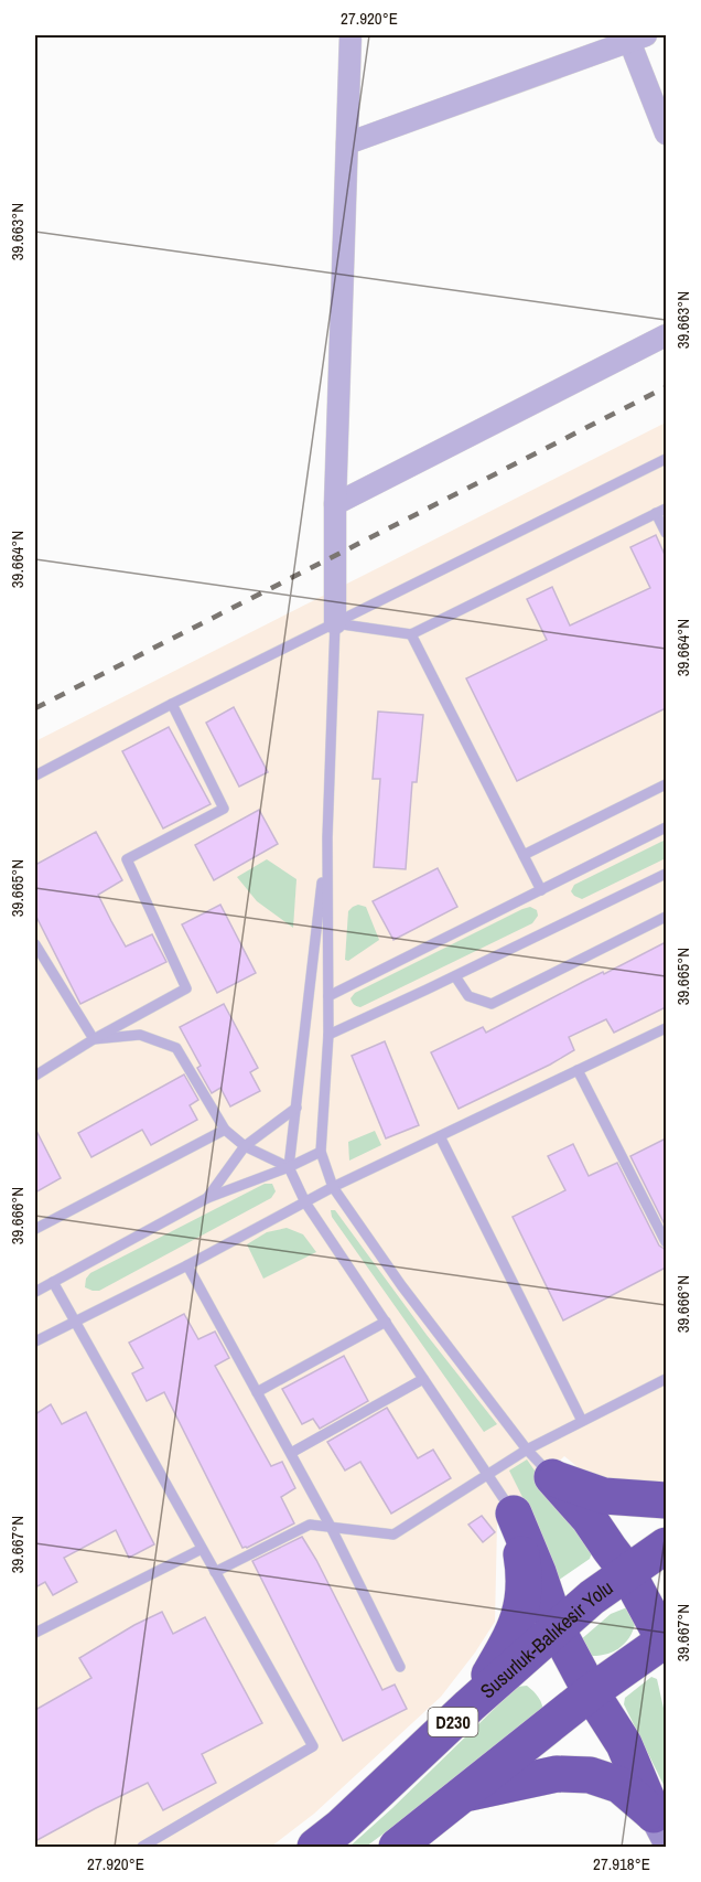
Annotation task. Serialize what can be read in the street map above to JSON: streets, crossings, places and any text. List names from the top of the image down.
{
  "streets": {
    "highway": ["Susurluk-Balıkesir Yolu", "D230"]
  },
  "coordinates": [
    "27.920°E",
    "39.663°N",
    "39.664°N",
    "39.665°N",
    "39.666°N",
    "39.667°N",
    "27.918°E"
  ]
}
